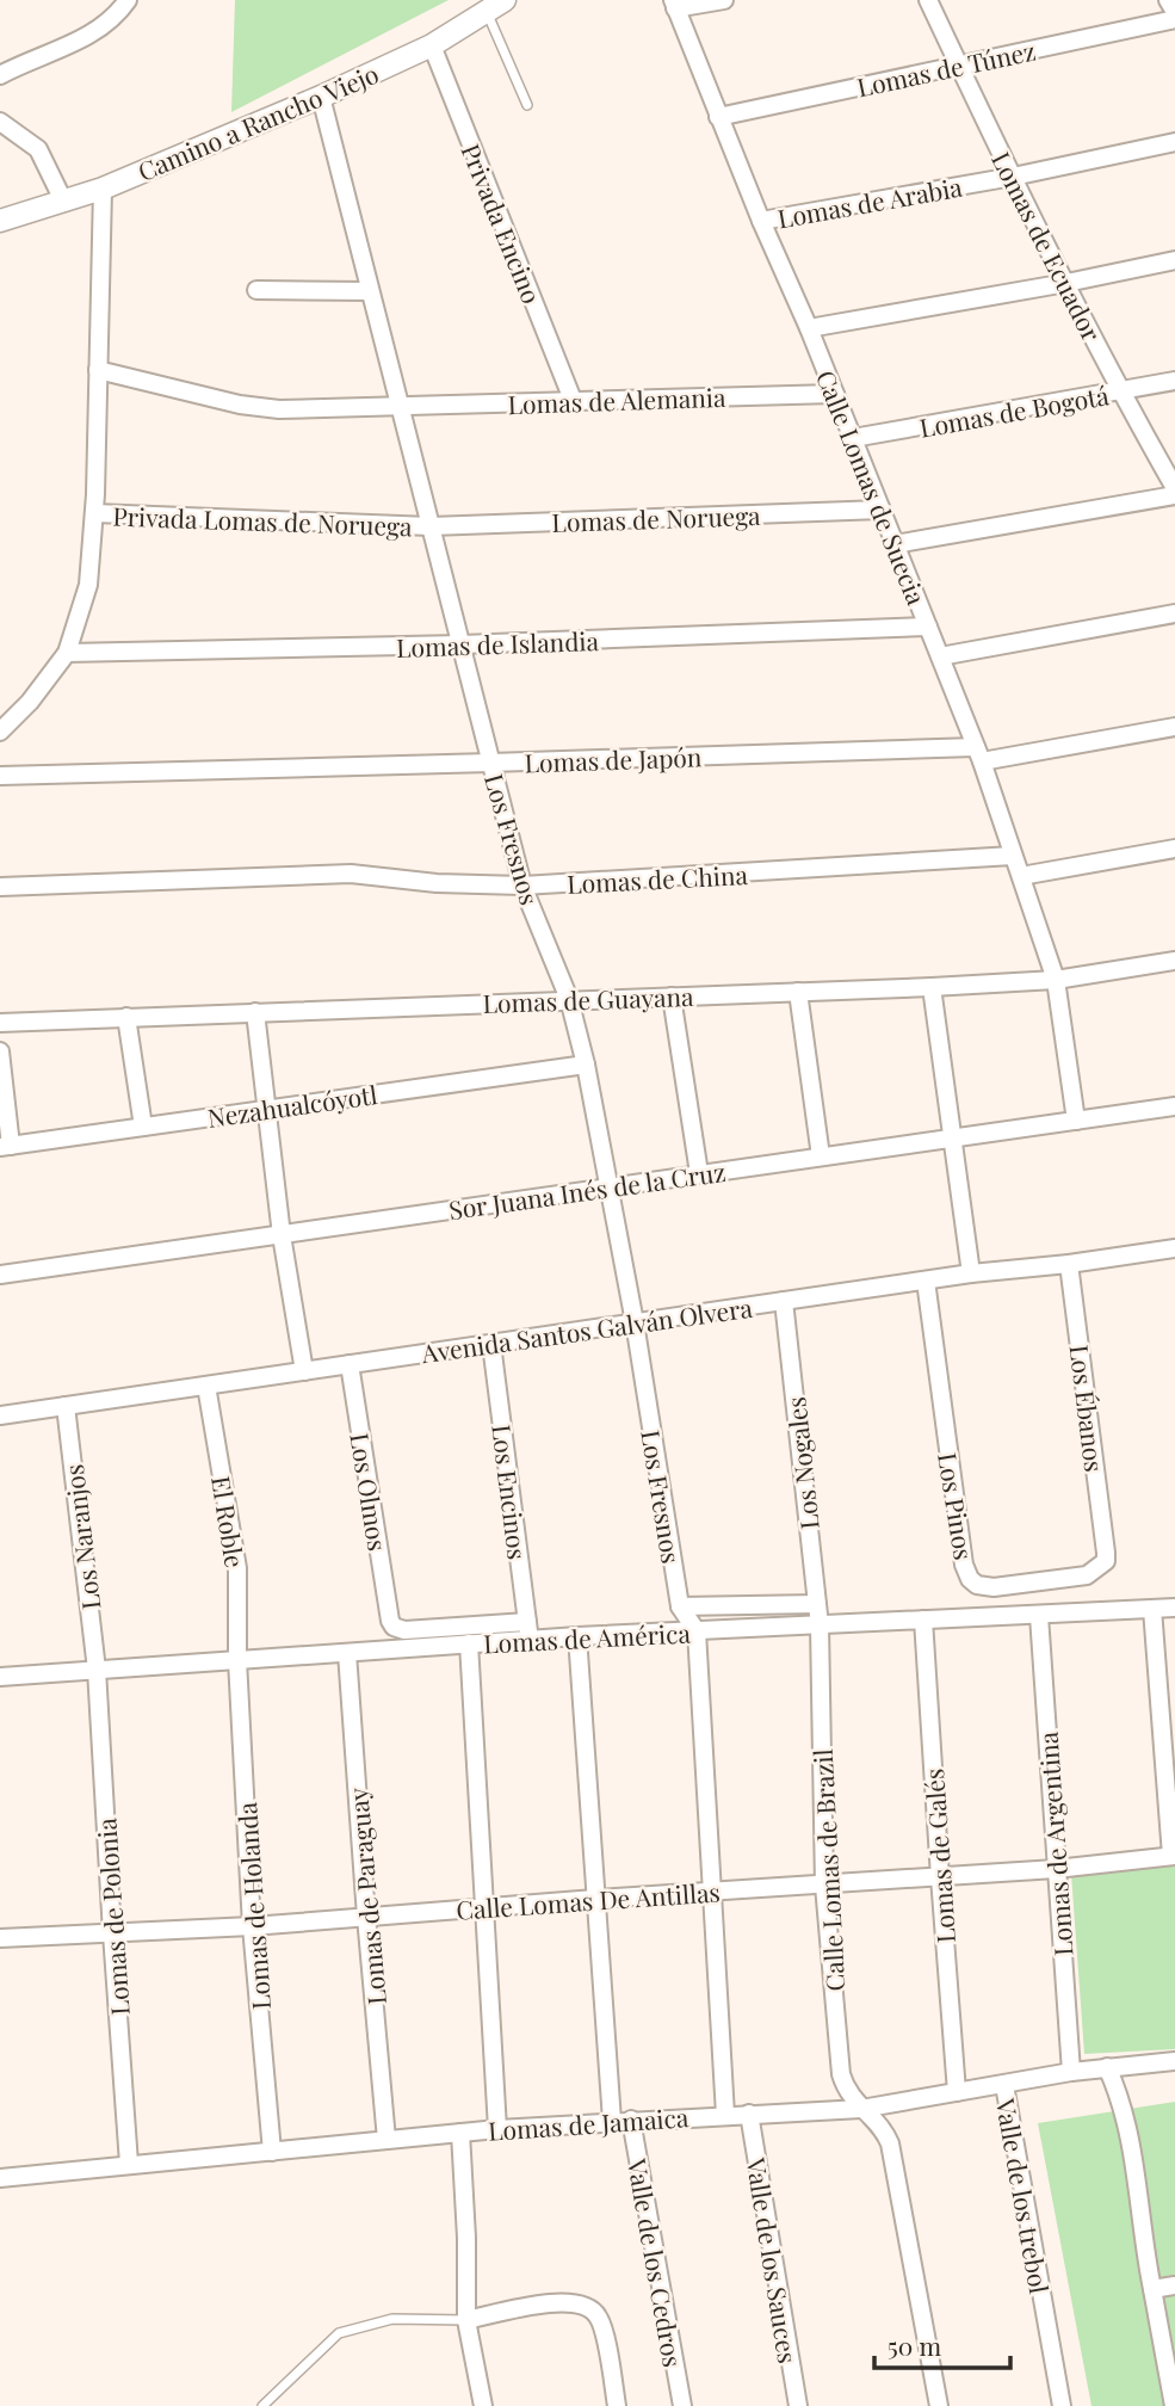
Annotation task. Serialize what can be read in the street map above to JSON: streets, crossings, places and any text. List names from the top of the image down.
{
  "streets": {
    "street": [
      "Lomas de Túnez",
      "Camino a Rancho Viejo",
      "Lomas de Arabia",
      "Privada Encino",
      "Lomas de Ecuador",
      "Lomas de Alemania",
      "Lomas de Bogotá",
      "Calle Lomas de Suecia",
      "Lomas de Noruega",
      "Privada Lomas de Noruega",
      "Lomas de Islandia",
      "Lomas de Japón",
      "Los Fresnos",
      "Lomas de China",
      "Lomas de Guayana",
      "Nezahualcóyotl",
      "Sor Juana Inés de la Cruz",
      "Avenida Santos Galván Olvera",
      "Los Ébanos",
      "Los Nogales",
      "Los Olmos",
      "Los Encinos",
      "Los Pinos",
      "El Roble",
      "Los Naranjos",
      "Lomas de América",
      "Lomas de Argentina",
      "Lomas de Galés",
      "Calle Lomas de Brazil",
      "Lomas de Paraguay",
      "Calle Lomas De Antillas",
      "Lomas de Holanda",
      "Lomas de Polonia",
      "Lomas de Jamaica",
      "Valle de los trebol",
      "Valle de los Sauces",
      "Valle de los Cedros"
    ]
  },
  "crossings": [
    ["Lomas de Túnez", "Lomas de Ecuador"],
    ["Lomas de Túnez", "Calle Lomas de Suecia"],
    ["Camino a Rancho Viejo", "Privada Encino"],
    ["Camino a Rancho Viejo", "Los Fresnos"],
    ["Lomas de Arabia", "Lomas de Ecuador"],
    ["Lomas de Arabia", "Calle Lomas de Suecia"],
    ["Privada Encino", "Lomas de Alemania"],
    ["Lomas de Ecuador", "Lomas de Bogotá"],
    ["Lomas de Alemania", "Calle Lomas de Suecia"],
    ["Lomas de Alemania", "Los Fresnos"],
    ["Lomas de Bogotá", "Calle Lomas de Suecia"],
    ["Calle Lomas de Suecia", "Lomas de Noruega"],
    ["Calle Lomas de Suecia", "Lomas de Islandia"],
    ["Calle Lomas de Suecia", "Lomas de Japón"],
    ["Calle Lomas de Suecia", "Lomas de China"],
    ["Calle Lomas de Suecia", "Lomas de Guayana"],
    ["Calle Lomas de Suecia", "Sor Juana Inés de la Cruz"],
    ["Lomas de Noruega", "Privada Lomas de Noruega"],
    ["Lomas de Noruega", "Los Fresnos"],
    ["Privada Lomas de Noruega", "Los Fresnos"],
    ["Lomas de Islandia", "Los Fresnos"],
    ["Lomas de Japón", "Los Fresnos"],
    ["Los Fresnos", "Lomas de China"],
    ["Los Fresnos", "Lomas de Guayana"],
    ["Los Fresnos", "Nezahualcóyotl"],
    ["Los Fresnos", "Sor Juana Inés de la Cruz"],
    ["Los Fresnos", "Avenida Santos Galván Olvera"],
    ["Los Fresnos", "Lomas de América"],
    ["Avenida Santos Galván Olvera", "Los Ébanos"],
    ["Avenida Santos Galván Olvera", "Los Nogales"],
    ["Avenida Santos Galván Olvera", "Los Olmos"],
    ["Avenida Santos Galván Olvera", "Los Encinos"],
    ["Avenida Santos Galván Olvera", "Los Pinos"],
    ["Avenida Santos Galván Olvera", "El Roble"],
    ["Avenida Santos Galván Olvera", "Los Naranjos"],
    ["Los Ébanos", "Los Pinos"],
    ["Los Nogales", "Lomas de América"],
    ["Los Nogales", "Calle Lomas de Brazil"],
    ["Los Olmos", "Los Encinos"],
    ["Los Olmos", "Lomas de América"],
    ["Los Encinos", "Lomas de América"],
    ["El Roble", "Lomas de América"],
    ["El Roble", "Lomas de Holanda"],
    ["Los Naranjos", "Lomas de América"],
    ["Los Naranjos", "Lomas de Polonia"],
    ["Lomas de América", "Lomas de Argentina"],
    ["Lomas de América", "Lomas de Galés"],
    ["Lomas de América", "Calle Lomas de Brazil"],
    ["Lomas de América", "Lomas de Paraguay"],
    ["Lomas de América", "Lomas de Holanda"],
    ["Lomas de América", "Lomas de Polonia"],
    ["Lomas de Argentina", "Calle Lomas De Antillas"],
    ["Lomas de Argentina", "Lomas de Jamaica"],
    ["Lomas de Galés", "Calle Lomas De Antillas"],
    ["Lomas de Galés", "Lomas de Jamaica"],
    ["Calle Lomas de Brazil", "Calle Lomas De Antillas"],
    ["Calle Lomas de Brazil", "Lomas de Jamaica"],
    ["Lomas de Paraguay", "Calle Lomas De Antillas"],
    ["Lomas de Paraguay", "Lomas de Jamaica"],
    ["Calle Lomas De Antillas", "Lomas de Holanda"],
    ["Calle Lomas De Antillas", "Lomas de Polonia"],
    ["Lomas de Holanda", "Lomas de Jamaica"],
    ["Lomas de Polonia", "Lomas de Jamaica"],
    ["Lomas de Jamaica", "Valle de los trebol"],
    ["Lomas de Jamaica", "Valle de los Sauces"],
    ["Lomas de Jamaica", "Valle de los Cedros"]
  ],
  "scale_bar": "50 m"
}
